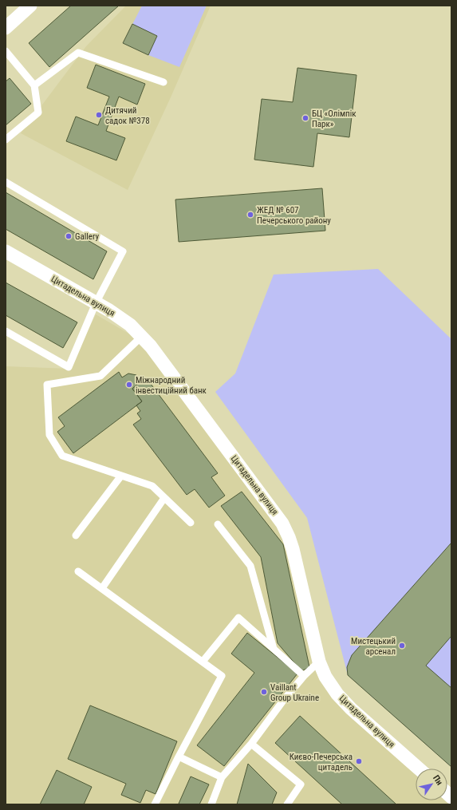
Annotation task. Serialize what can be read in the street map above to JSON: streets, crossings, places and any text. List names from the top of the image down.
{
  "streets": {
    "street": ["Цитадельна вулиця"]
  },
  "places": [
    "Дитячий садок №378",
    "БЦ «Олімпік Парк»",
    "ЖЕД № 607 Печерського району",
    "Gallery",
    "Міжнародний інвестиційний банк",
    "Мистецький арсенал",
    "Vaillant Group Ukraine",
    "Києво-Печерська цитадель"
  ],
  "north": "top right"
}
